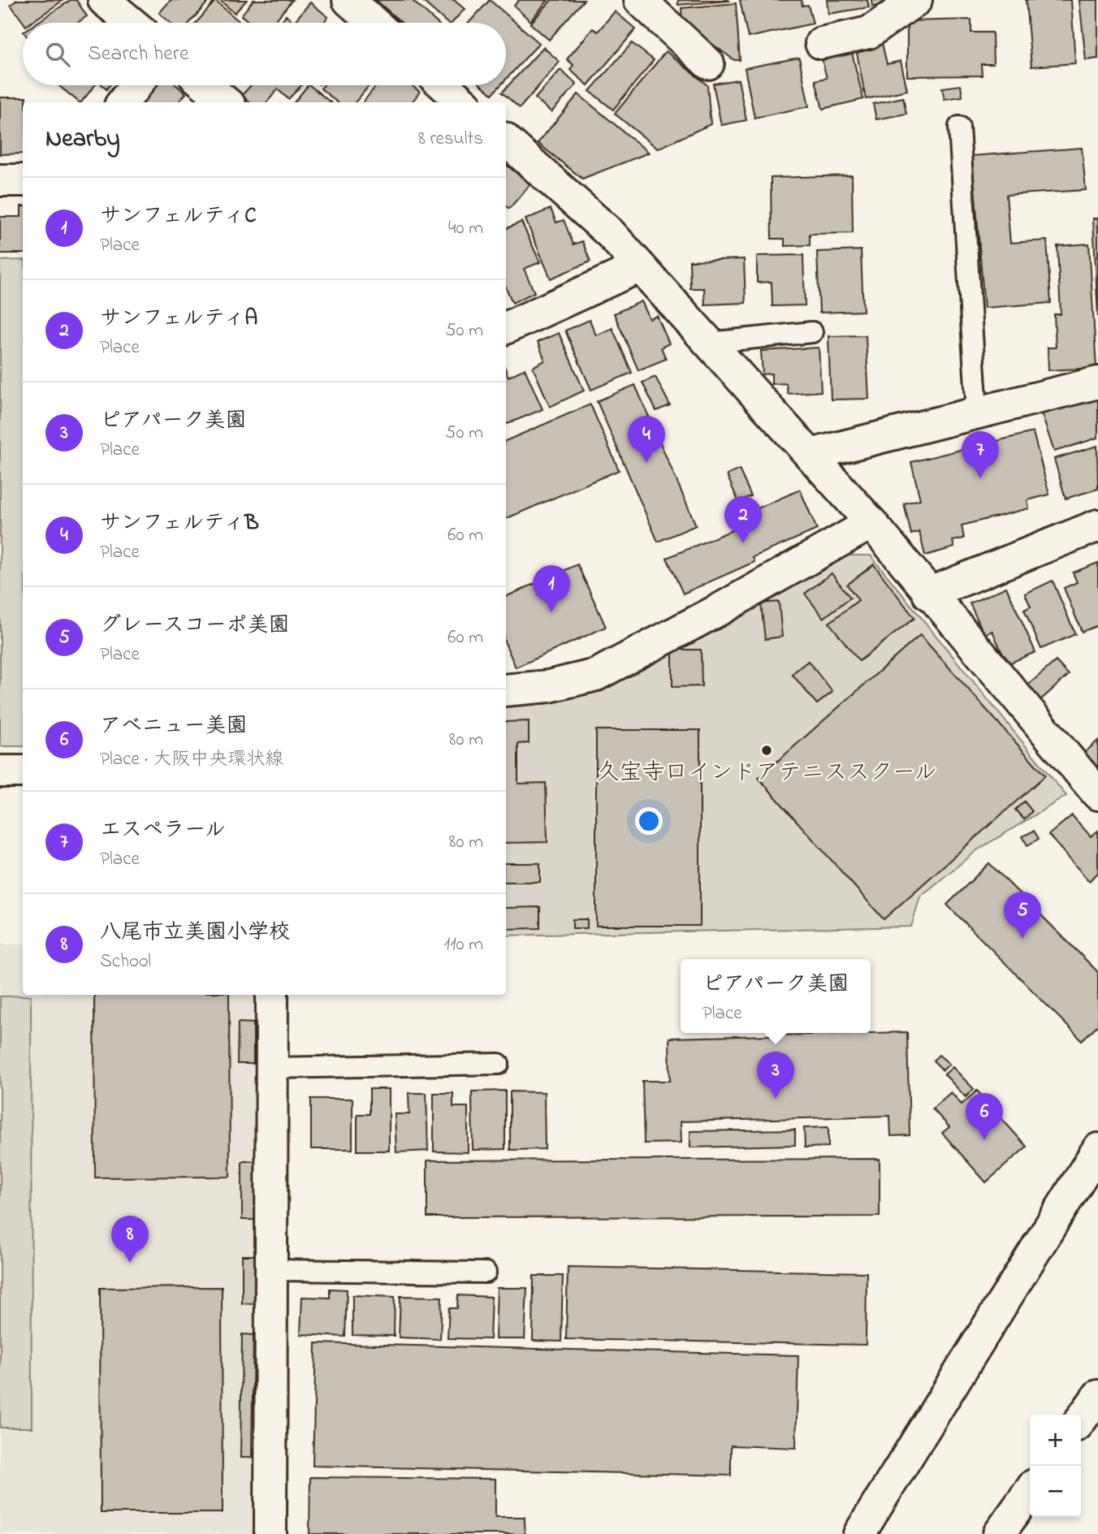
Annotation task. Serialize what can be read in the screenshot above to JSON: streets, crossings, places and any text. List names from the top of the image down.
{
  "places": ["久宝寺口インドアテニススクール"],
  "page": {
    "search": "Search here",
    "heading": ["Nearby", "8 results"],
    "list": [
      {
        "mark": "1",
        "name": "サンフェルティC",
        "note": "Place",
        "value": "40 m"
      },
      {
        "mark": "2",
        "name": "サンフェルティA",
        "note": "Place",
        "value": "50 m"
      },
      {
        "mark": "3",
        "name": "ピアパーク美園",
        "note": "Place",
        "value": "50 m"
      },
      {
        "mark": "4",
        "name": "サンフェルティB",
        "note": "Place",
        "value": "60 m"
      },
      {
        "mark": "5",
        "name": "グレースコーポ美園",
        "note": "Place",
        "value": "60 m"
      },
      {
        "mark": "6",
        "name": "アベニュー美園",
        "note": "Place · 大阪中央環状線",
        "value": "80 m"
      },
      {
        "mark": "7",
        "name": "エスペラール",
        "note": "Place",
        "value": "80 m"
      },
      {
        "mark": "8",
        "name": "八尾市立美園小学校",
        "note": "School",
        "value": "110 m"
      }
    ],
    "pins": [
      "4",
      "7",
      "2",
      "1",
      "5",
      "3",
      "6",
      "8"
    ],
    "popup": ["ピアパーク美園", "Place"],
    "map_buttons": ["+", "−"]
  }
}
